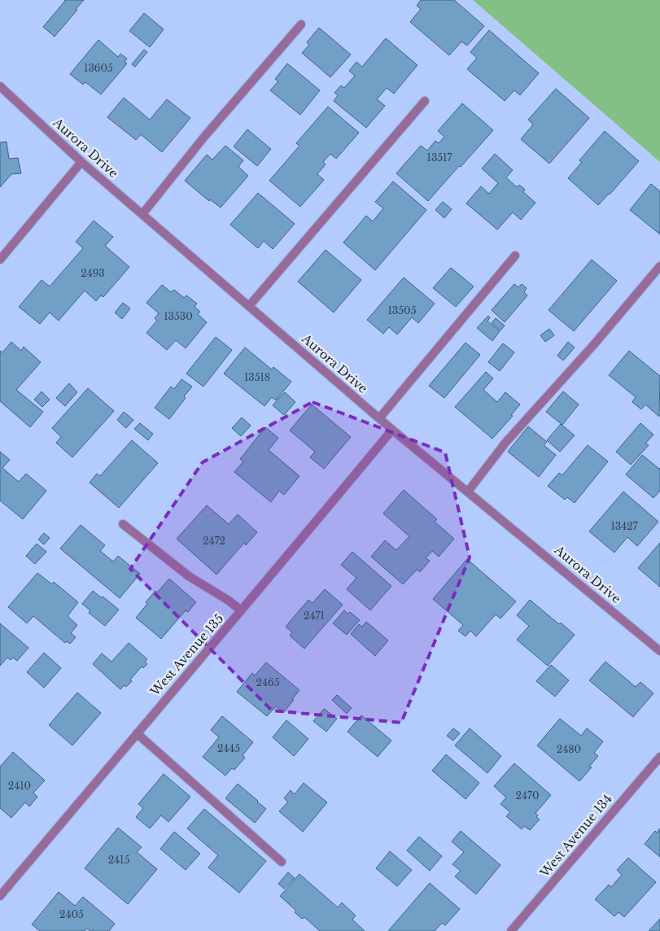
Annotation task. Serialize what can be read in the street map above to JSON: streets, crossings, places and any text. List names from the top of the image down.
{
  "streets": {
    "street": ["Aurora Drive", "West Avenue 135", "West Avenue 134"]
  },
  "crossings": [
    ["Aurora Drive", "West Avenue 135"]
  ],
  "house_numbers": [
    "13605",
    "13517",
    "2493",
    "13505",
    "13530",
    "13518",
    "13427",
    "2472",
    "2471",
    "2465",
    "2445",
    "2480",
    "2410",
    "2470",
    "2415",
    "2405"
  ]
}
